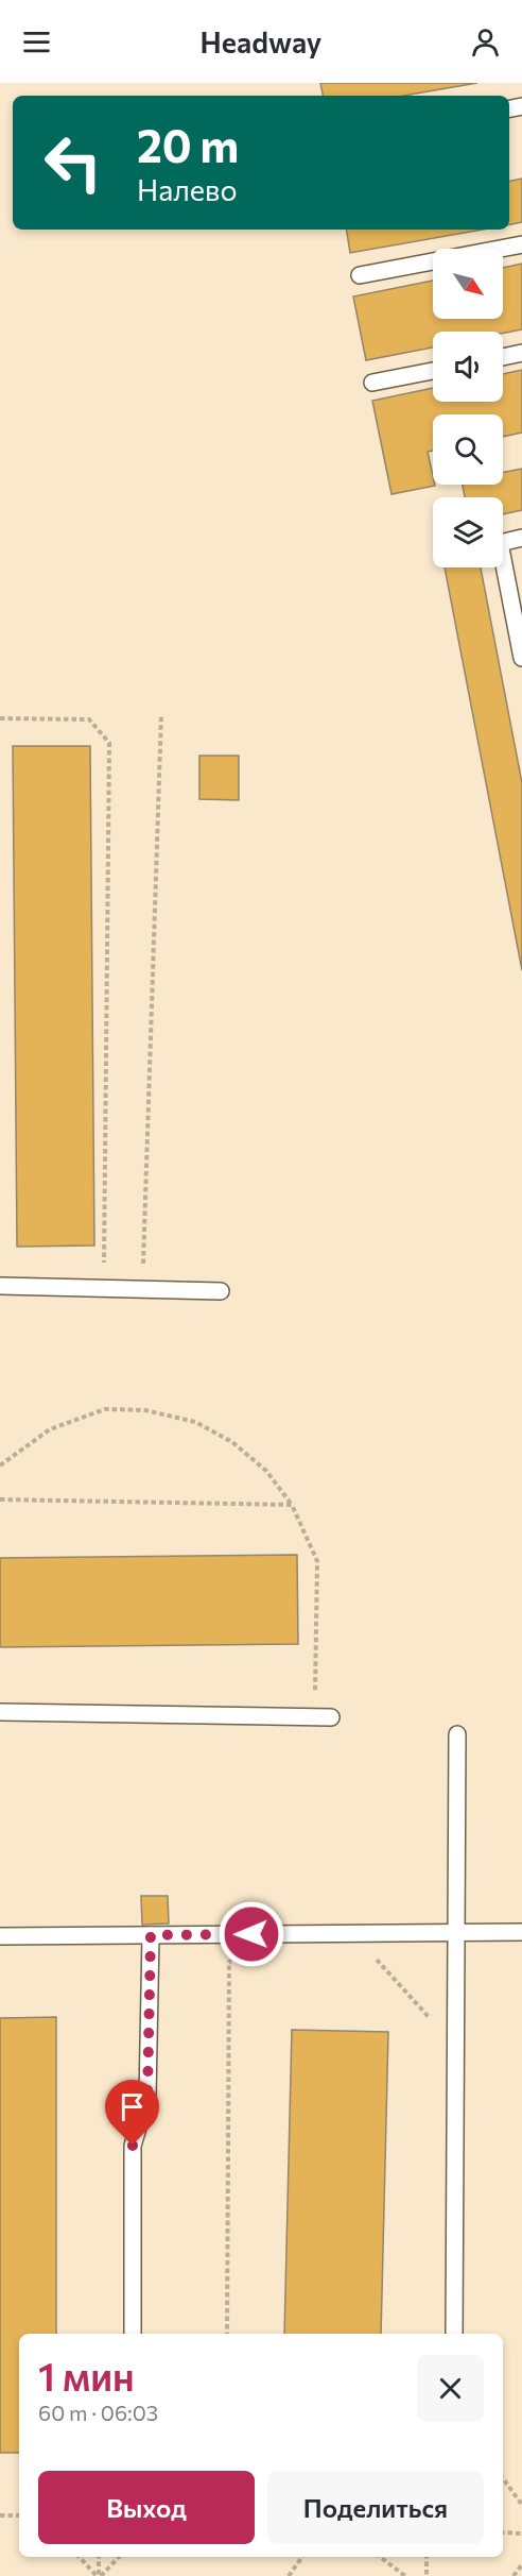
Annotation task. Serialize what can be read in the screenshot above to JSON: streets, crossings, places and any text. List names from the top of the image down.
{
  "north": "bottom right",
  "page": {
    "header": "Headway",
    "turn": ["20 m", "Налево"],
    "heading": ["1 мин", "60 m · 06:03"],
    "buttons": ["Выход", "Поделиться"]
  }
}
